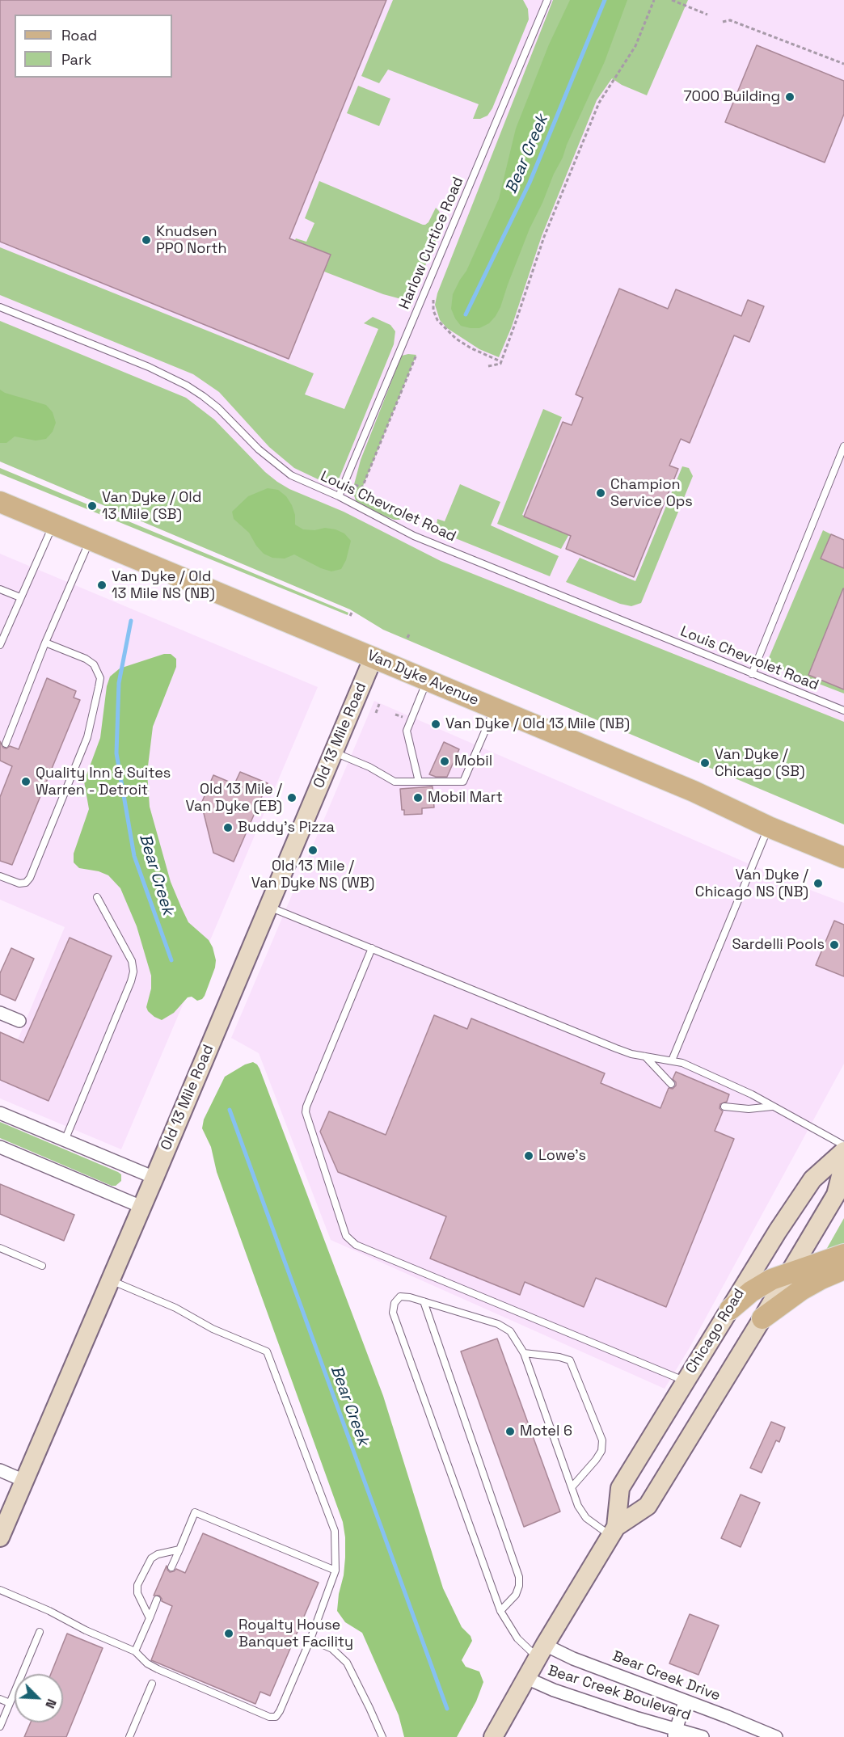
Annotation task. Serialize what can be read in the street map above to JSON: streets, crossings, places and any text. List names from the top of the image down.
{
  "streets": {
    "main road": ["Van Dyke Avenue", "Old 13 Mile Road", "Chicago Road"],
    "street": ["Bear Creek Drive", "Bear Creek Boulevard"],
    "lane": ["Harlow Curtice Road", "Louis Chevrolet Road"]
  },
  "crossings": [
    ["Harlow Curtice Road", "Louis Chevrolet Road"],
    ["Van Dyke Avenue", "Old 13 Mile Road"],
    ["Chicago Road", "Bear Creek Drive"],
    ["Chicago Road", "Bear Creek Boulevard"]
  ],
  "water": ["Bear Creek"],
  "places": [
    "7000 Building",
    "Knudsen PPO North",
    "Champion Service Ops",
    "Van Dyke / Old 13 Mile (SB)",
    "Van Dyke / Old 13 Mile NS (NB)",
    "Van Dyke / Old 13 Mile (NB)",
    "Mobil",
    "Van Dyke / Chicago (SB)",
    "Quality Inn & Suites Warren - Detroit",
    "Old 13 Mile / Van Dyke (EB)",
    "Mobil Mart",
    "Buddy's Pizza",
    "Old 13 Mile / Van Dyke NS (WB)",
    "Van Dyke / Chicago NS (NB)",
    "Sardelli Pools",
    "Lowe's",
    "Motel 6",
    "Royalty House Banquet Facility"
  ],
  "legend": ["Road", "Park"],
  "north": "bottom right"
}
